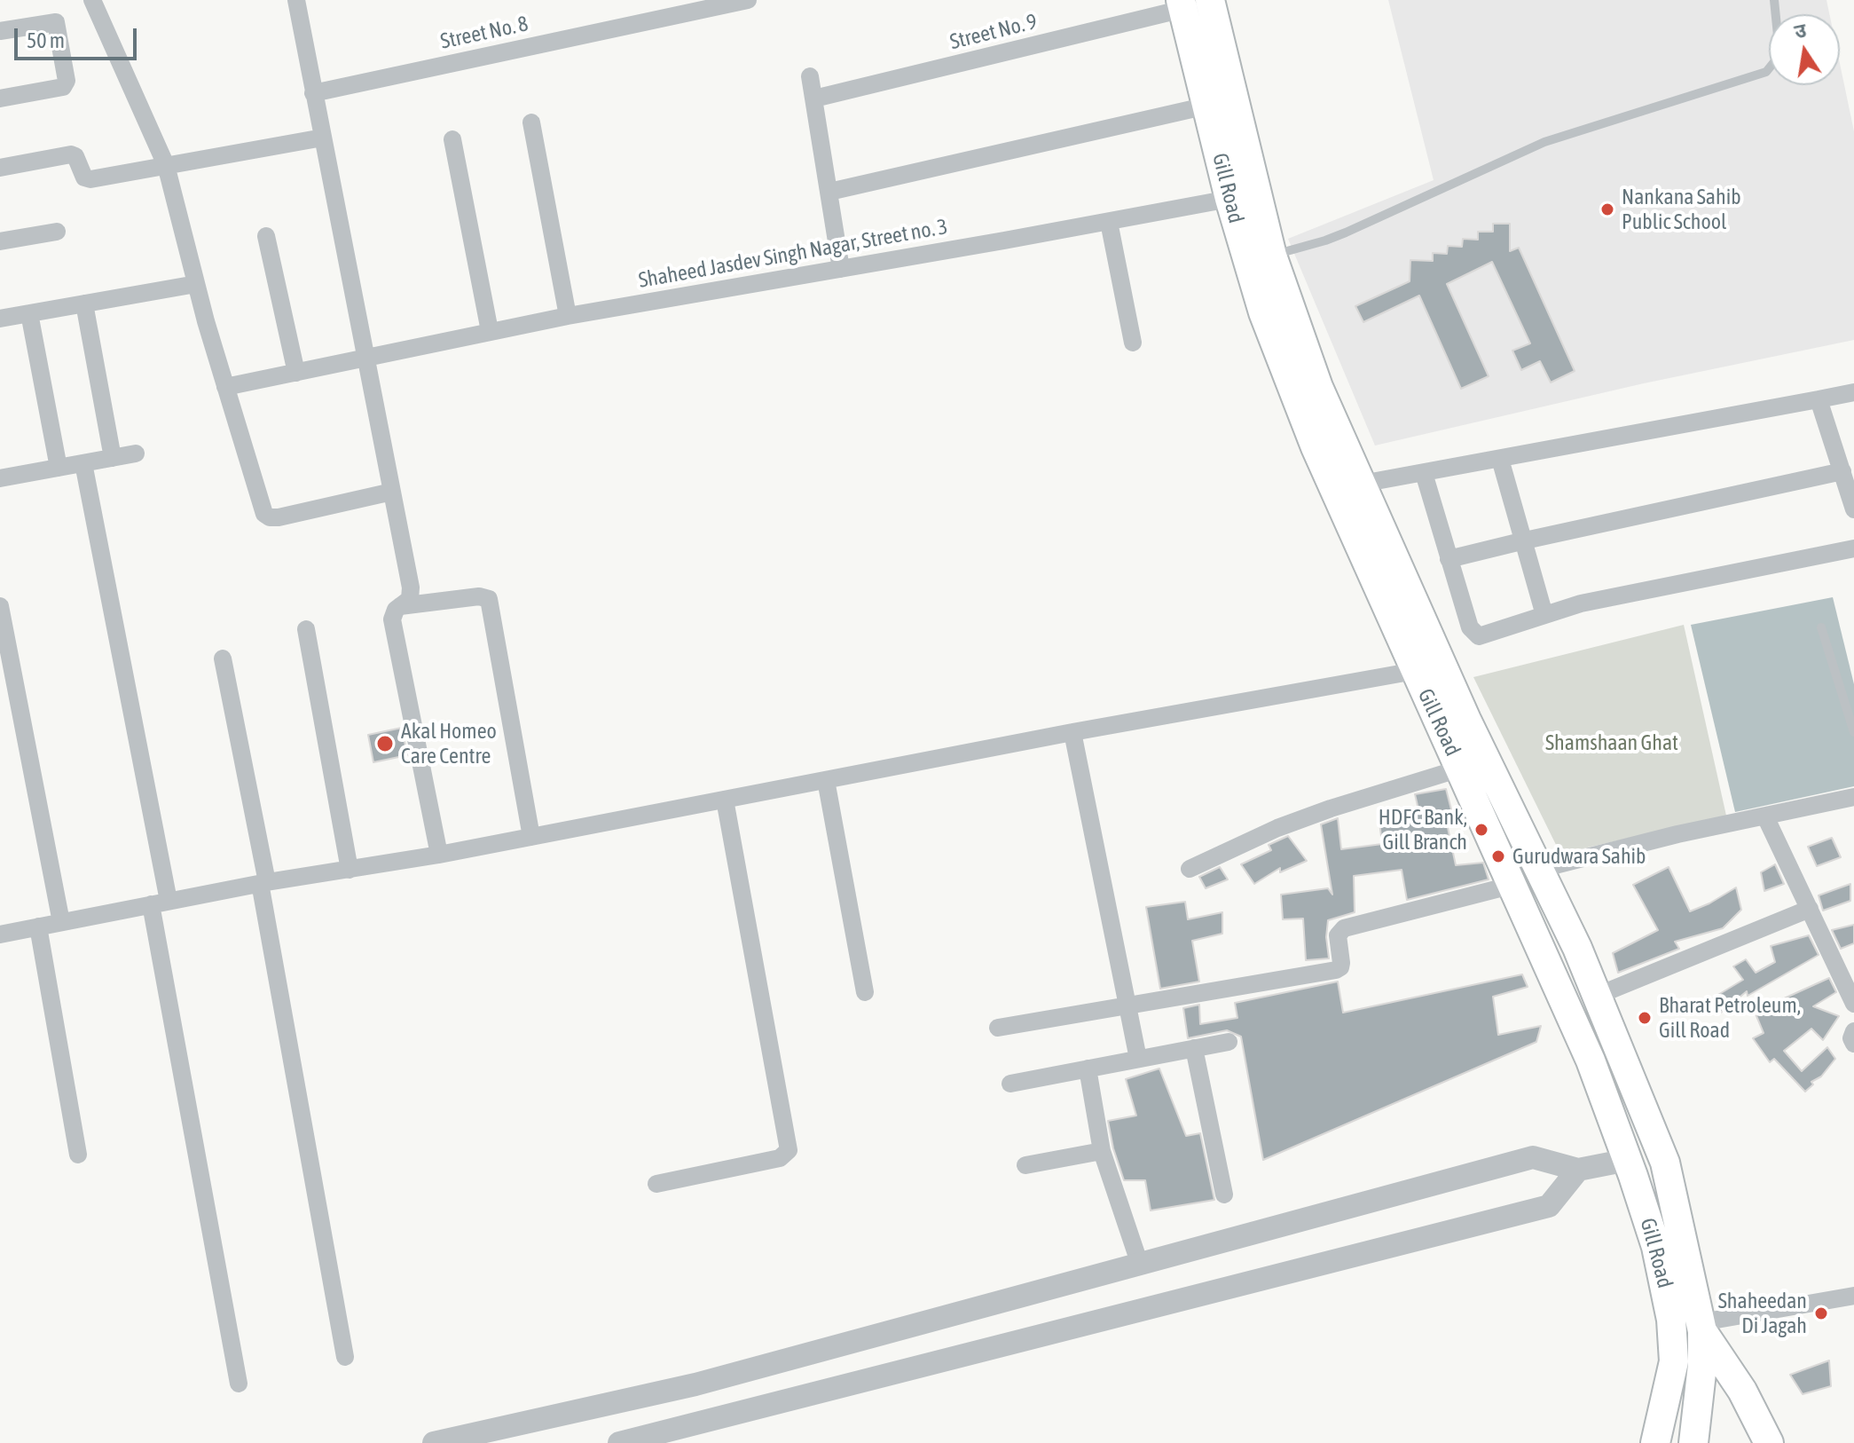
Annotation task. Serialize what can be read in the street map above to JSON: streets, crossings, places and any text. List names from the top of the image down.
{
  "streets": {
    "main road": ["Gill Road"],
    "street": ["Street No. 9", "Street No. 8", "Shaheed Jasdev Singh Nagar, Street no. 3"]
  },
  "crossings": [
    ["Street No. 9", "Gill Road"],
    ["Gill Road", "Shaheed Jasdev Singh Nagar, Street no. 3"]
  ],
  "parks": ["Shamshaan Ghat"],
  "places": [
    "Nankana Sahib Public School",
    "Akal Homeo Care Centre",
    "HDFC Bank, Gill Branch",
    "Gurudwara Sahib",
    "Bharat Petroleum, Gill Road",
    "Shaheedan Di Jagah"
  ],
  "scale_bar": "50 m",
  "north": "top"
}
